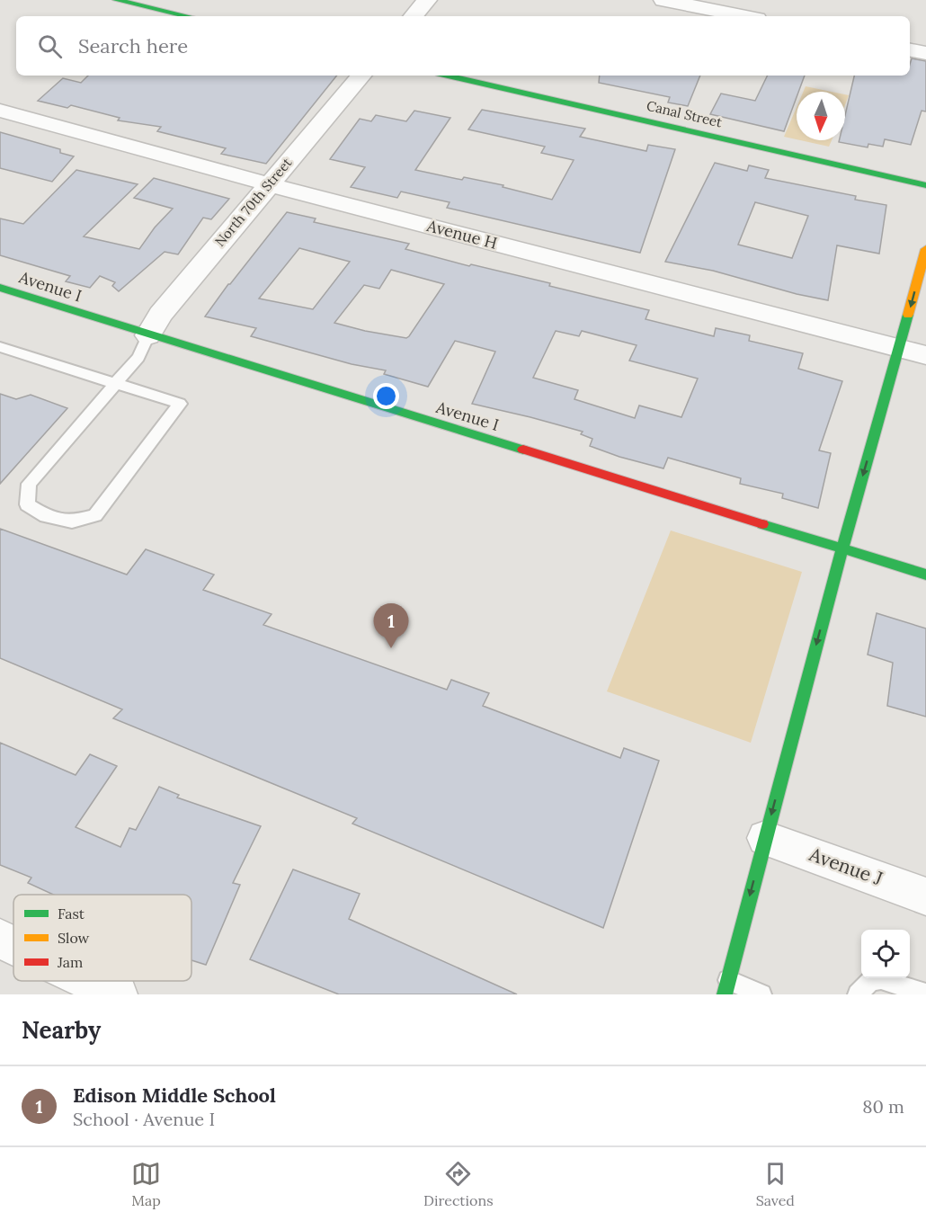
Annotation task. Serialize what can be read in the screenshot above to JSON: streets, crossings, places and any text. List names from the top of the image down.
{
  "streets": {
    "street": [
      "Canal Street",
      "North 70th Street",
      "Avenue H",
      "Avenue I",
      "Avenue J"
    ]
  },
  "crossings": [
    ["North 70th Street", "Avenue H"],
    ["North 70th Street", "Avenue I"]
  ],
  "legend": ["Fast", "Slow", "Jam"],
  "north": "bottom",
  "page": {
    "search": "Search here",
    "pins": "1",
    "heading": "Nearby",
    "list": [
      {
        "mark": "1",
        "name": "Edison Middle School",
        "note": "School · Avenue I",
        "value": "80 m"
      }
    ],
    "nav": ["Map", "Directions", "Saved"]
  }
}
